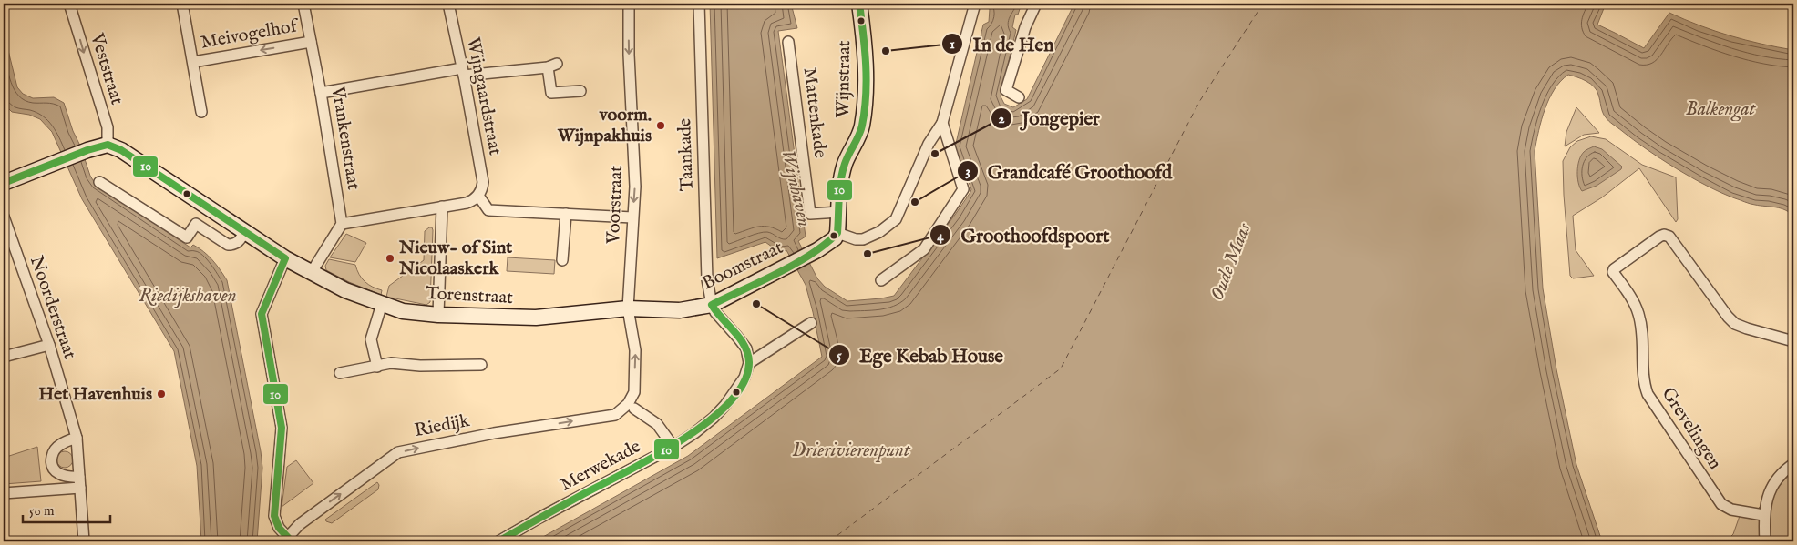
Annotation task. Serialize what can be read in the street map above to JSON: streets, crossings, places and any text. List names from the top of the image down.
{
  "streets": {
    "street": [
      "Meivogelhof",
      "Veststraat",
      "Wijnstraat",
      "Wijngaardstraat",
      "Mattenkade",
      "Vrankenstraat",
      "Taankade",
      "Voorstraat",
      "Boomstraat",
      "Torenstraat",
      "Noorderstraat",
      "Riedijk",
      "Grevelingen",
      "Merwekade"
    ]
  },
  "crossings": [
    ["Meivogelhof", "Vrankenstraat"],
    ["Veststraat", "Torenstraat"],
    ["Wijnstraat", "Mattenkade"],
    ["Wijnstraat", "Boomstraat"],
    ["Taankade", "Boomstraat"],
    ["Voorstraat", "Boomstraat"],
    ["Voorstraat", "Torenstraat"],
    ["Voorstraat", "Riedijk"],
    ["Boomstraat", "Torenstraat"]
  ],
  "one_way": ["Meivogelhof", "Veststraat"],
  "water": [
    "Balkengat",
    "Wijnhaven",
    "Oude Maas",
    "Riedijkshaven",
    "Drierivierenpunt"
  ],
  "places": [
    "In de Hen",
    "voorm. Wijnpakhuis",
    "Jongepier",
    "Grandcafé Groothoofd",
    "Groothoofdspoort",
    "Nieuw- of Sint Nicolaaskerk",
    "Ege Kebab House",
    "Het Havenhuis"
  ],
  "lines": ["transit line 10"],
  "scale_bar": "50 m"
}
